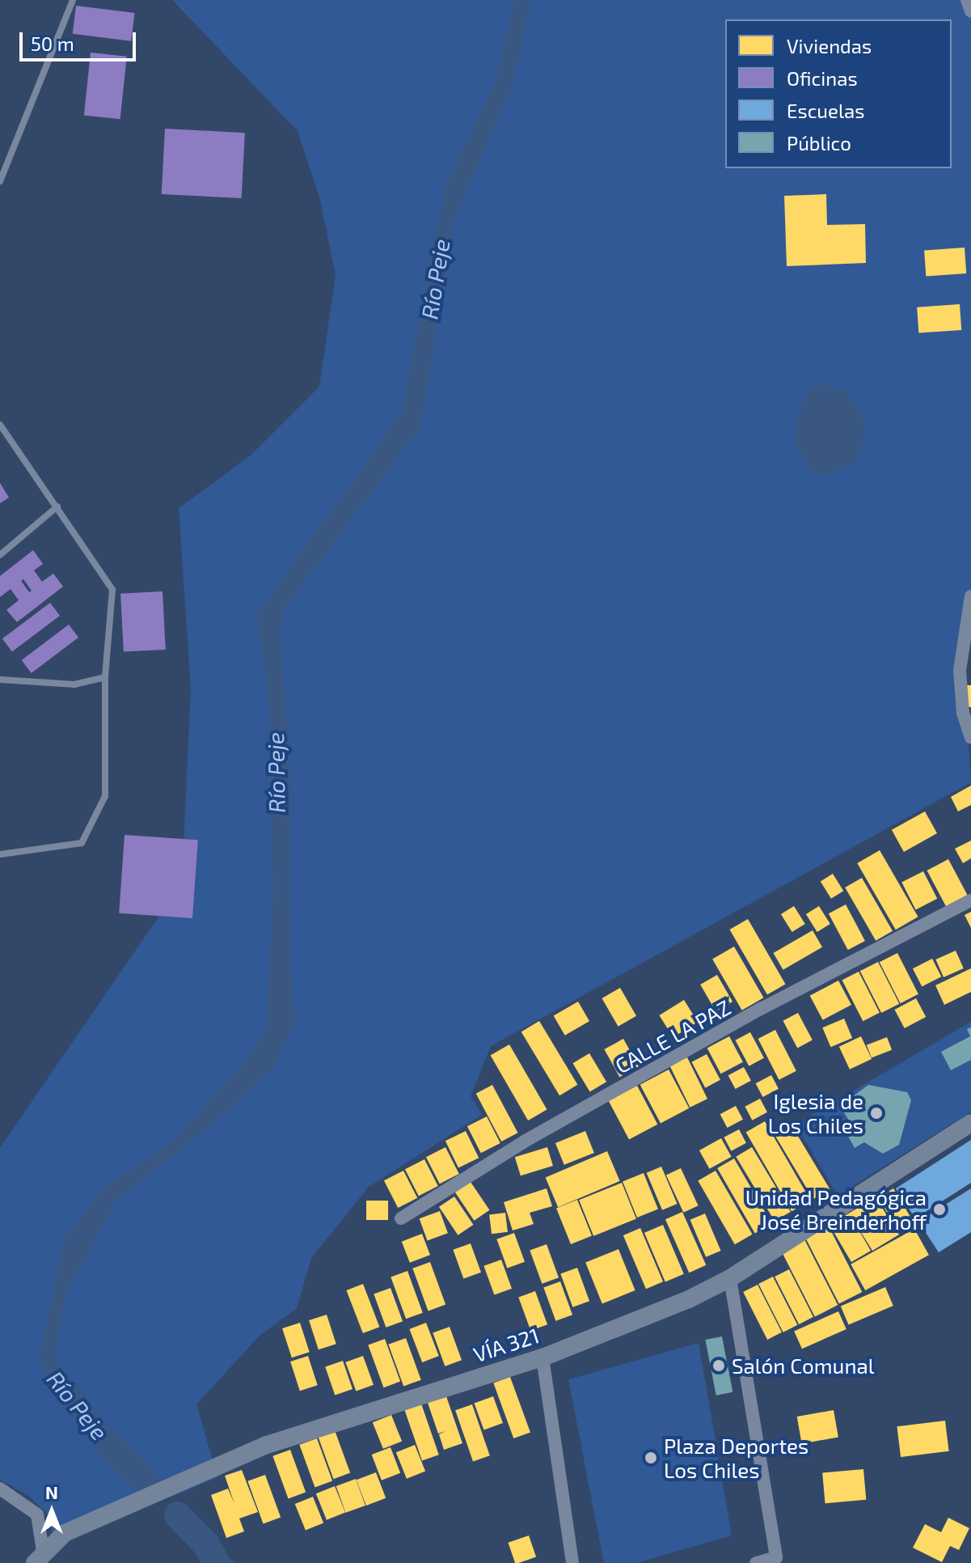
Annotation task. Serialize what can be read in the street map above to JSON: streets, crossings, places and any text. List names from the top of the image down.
{
  "streets": {
    "street": ["CALLE LA PAZ", "VÍA 321"]
  },
  "water": ["Río Peje"],
  "places": [
    "Iglesia de Los Chiles",
    "Unidad Pedagógica José Breinderhoff",
    "Salón Comunal",
    "Plaza Deportes Los Chiles"
  ],
  "legend": [
    "Viviendas",
    "Oficinas",
    "Escuelas",
    "Público"
  ],
  "scale_bar": "50 m",
  "north": "top"
}
